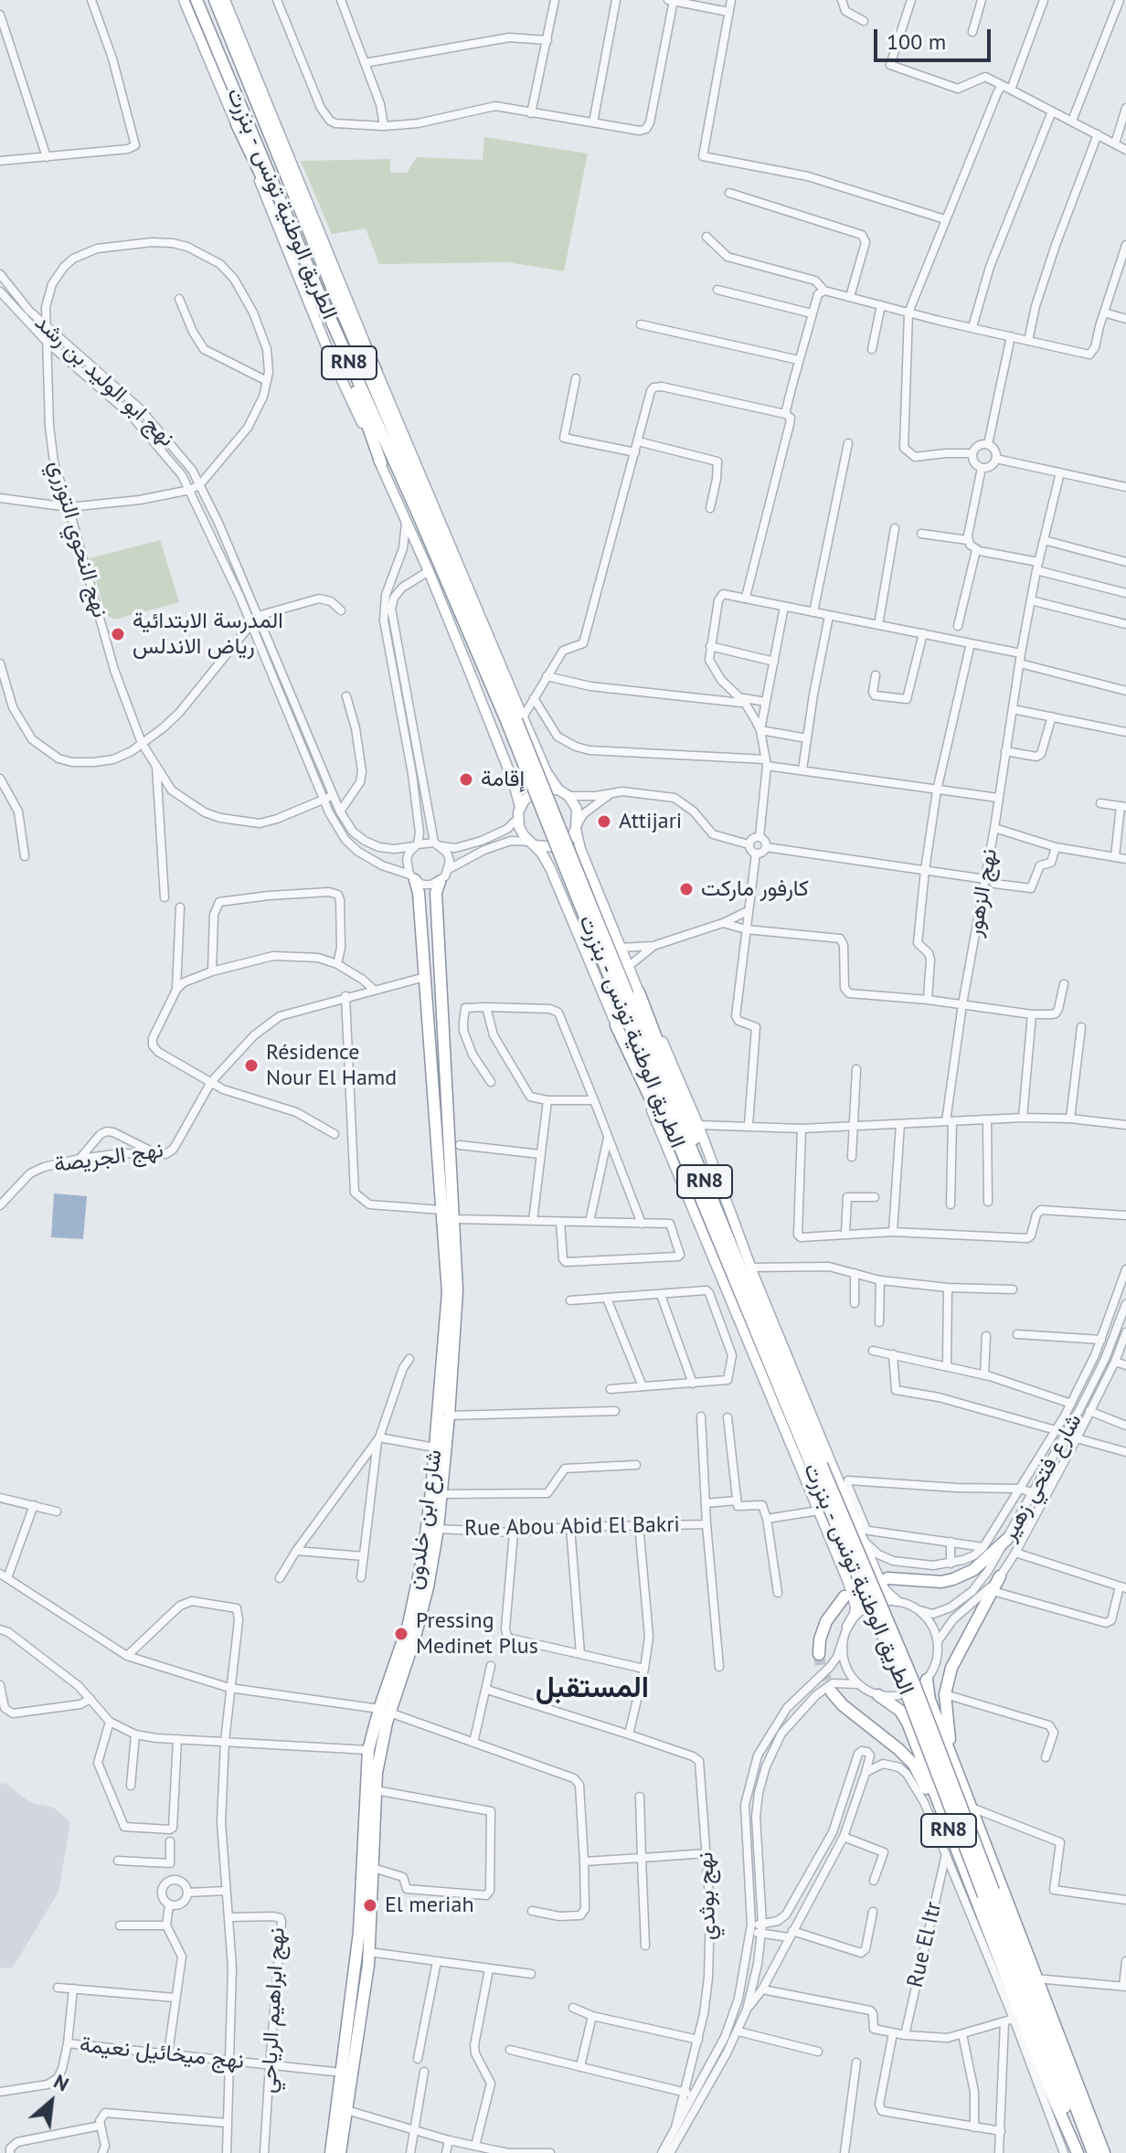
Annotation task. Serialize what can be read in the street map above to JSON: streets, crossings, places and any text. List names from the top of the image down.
{
  "streets": {
    "highway": ["الطريق الوطنية تونس - بنزرت", "RN8", "شارع ابن خلدون"],
    "street": [
      "نهج ابو الوليد بن رشد",
      "نهج النحوي التوزري",
      "نهج الزهور",
      "نهج الجريصة",
      "شارع فتحي زهير",
      "Rue Abou Abid El Bakri",
      "نهج بوثدي",
      "Rue El Itr",
      "نهج ابراهيم الرياحي",
      "نهج ميخائيل نعيمة"
    ]
  },
  "crossings": [
    ["الطريق الوطنية تونس - بنزرت", "RN8"],
    ["RN8", "شارع فتحي زهير"],
    ["نهج ابو الوليد بن رشد", "نهج النحوي التوزري"],
    ["نهج ابو الوليد بن رشد", "شارع ابن خلدون"],
    ["نهج الجريصة", "شارع ابن خلدون"],
    ["شارع ابن خلدون", "Rue Abou Abid El Bakri"],
    ["شارع ابن خلدون", "نهج ميخائيل نعيمة"],
    ["نهج ابراهيم الرياحي", "نهج ميخائيل نعيمة"]
  ],
  "districts": ["المستقبل"],
  "places": [
    "المدرسة الابتدائية رياض الاندلس",
    "إقامة",
    "Attijari",
    "كارفور ماركت",
    "Résidence Nour El Hamd",
    "Pressing Medinet Plus",
    "El meriah"
  ],
  "scale_bar": "100 m",
  "north": "top right"
}
